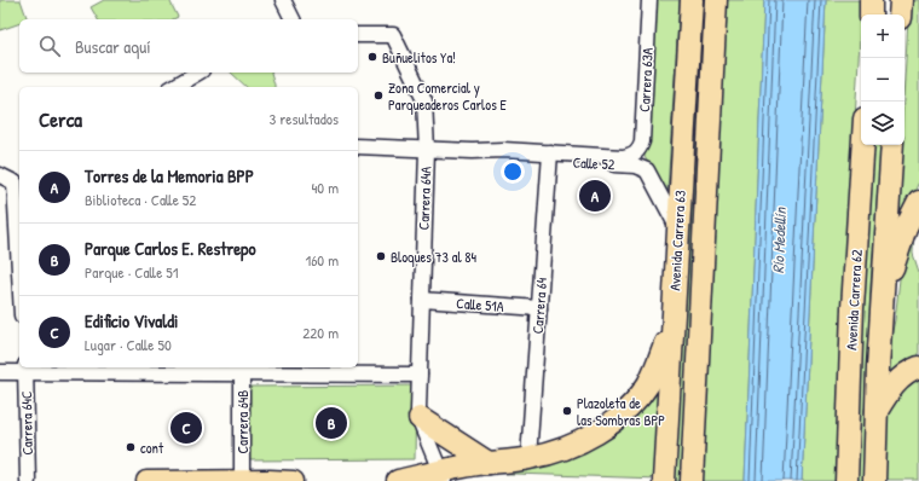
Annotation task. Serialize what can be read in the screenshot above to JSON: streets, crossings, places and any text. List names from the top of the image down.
{
  "streets": {
    "highway": ["Avenida Carrera 63", "Avenida Carrera 62"],
    "street": [
      "Carrera 63A",
      "Calle 52",
      "Carrera 64A",
      "Calle 51A",
      "Carrera 64",
      "Carrera 64B",
      "Carrera 64C"
    ]
  },
  "crossings": [
    ["Carrera 63A", "Calle 52"],
    ["Calle 52", "Carrera 64A"],
    ["Calle 52", "Avenida Carrera 63"],
    ["Calle 52", "Carrera 64"],
    ["Carrera 64A", "Calle 51A"],
    ["Calle 51A", "Carrera 64"]
  ],
  "water": ["Río Medellín"],
  "places": [
    "Buñuelitos Ya!",
    "Zona Comercial y Parqueaderos Carlos E",
    "Bloques 73 al 84",
    "Plazoleta de las Sombras BPP",
    "cont"
  ],
  "page": {
    "map_buttons": ["+", "−"],
    "search": "Buscar aquí",
    "heading": ["Cerca", "3 resultados"],
    "list": [
      {
        "mark": "A",
        "name": "Torres de la Memoria BPP",
        "note": "Biblioteca · Calle 52",
        "value": "40 m"
      },
      {
        "mark": "B",
        "name": "Parque Carlos E. Restrepo",
        "note": "Parque · Calle 51",
        "value": "160 m"
      },
      {
        "mark": "C",
        "name": "Edificio Vivaldi",
        "note": "Lugar · Calle 50",
        "value": "220 m"
      }
    ],
    "pins": ["A", "B", "C"]
  }
}
